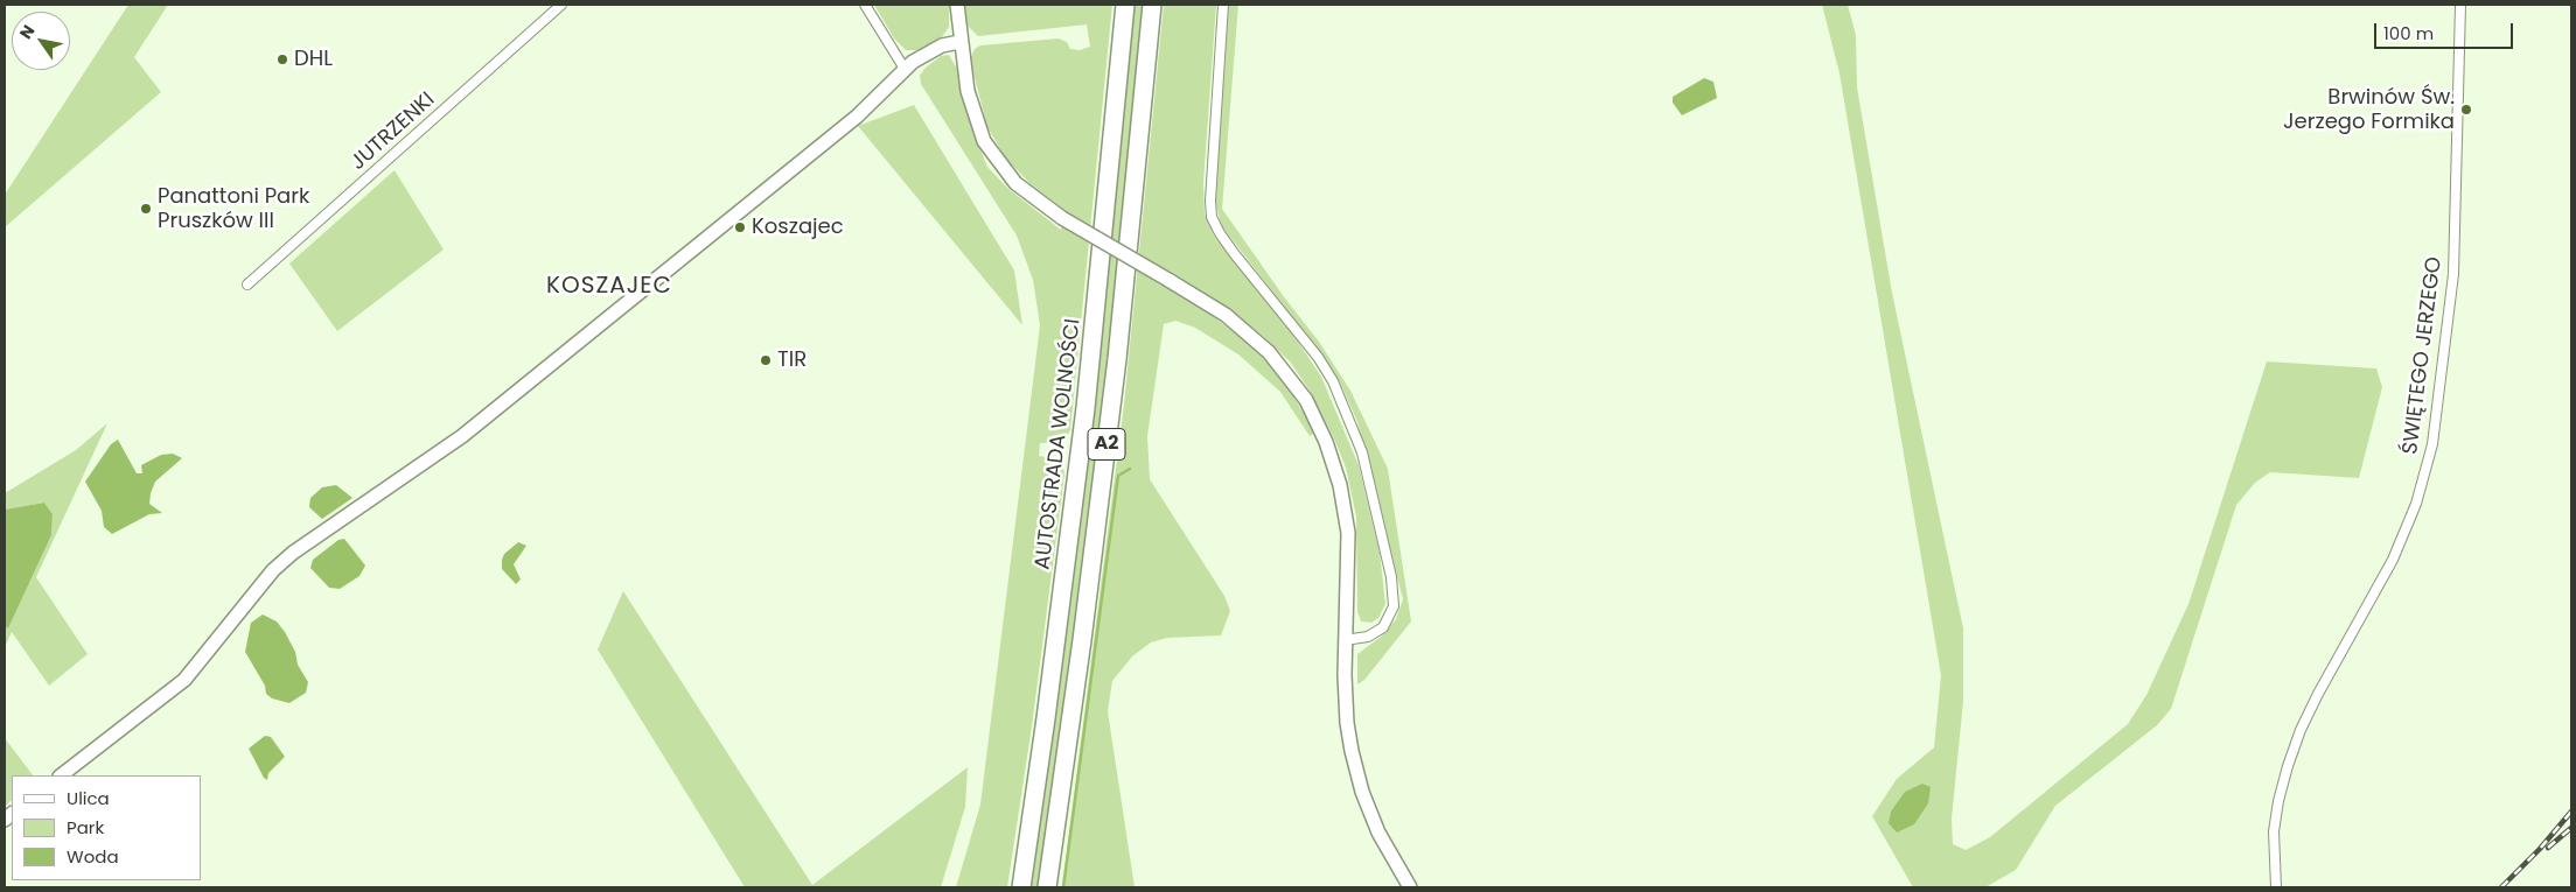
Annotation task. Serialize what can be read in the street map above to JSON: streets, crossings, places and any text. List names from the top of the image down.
{
  "streets": {
    "highway": ["AUTOSTRADA WOLNOŚCI", "A2"],
    "street": ["JUTRZENKI", "ŚWIĘTEGO JERZEGO"]
  },
  "districts": ["KOSZAJEC"],
  "places": [
    "DHL",
    "Brwinów Św. Jerzego Formika",
    "Panattoni Park Pruszków III",
    "Koszajec",
    "TIR"
  ],
  "legend": ["Ulica", "Park", "Woda"],
  "scale_bar": "100 m",
  "north": "top left"
}
